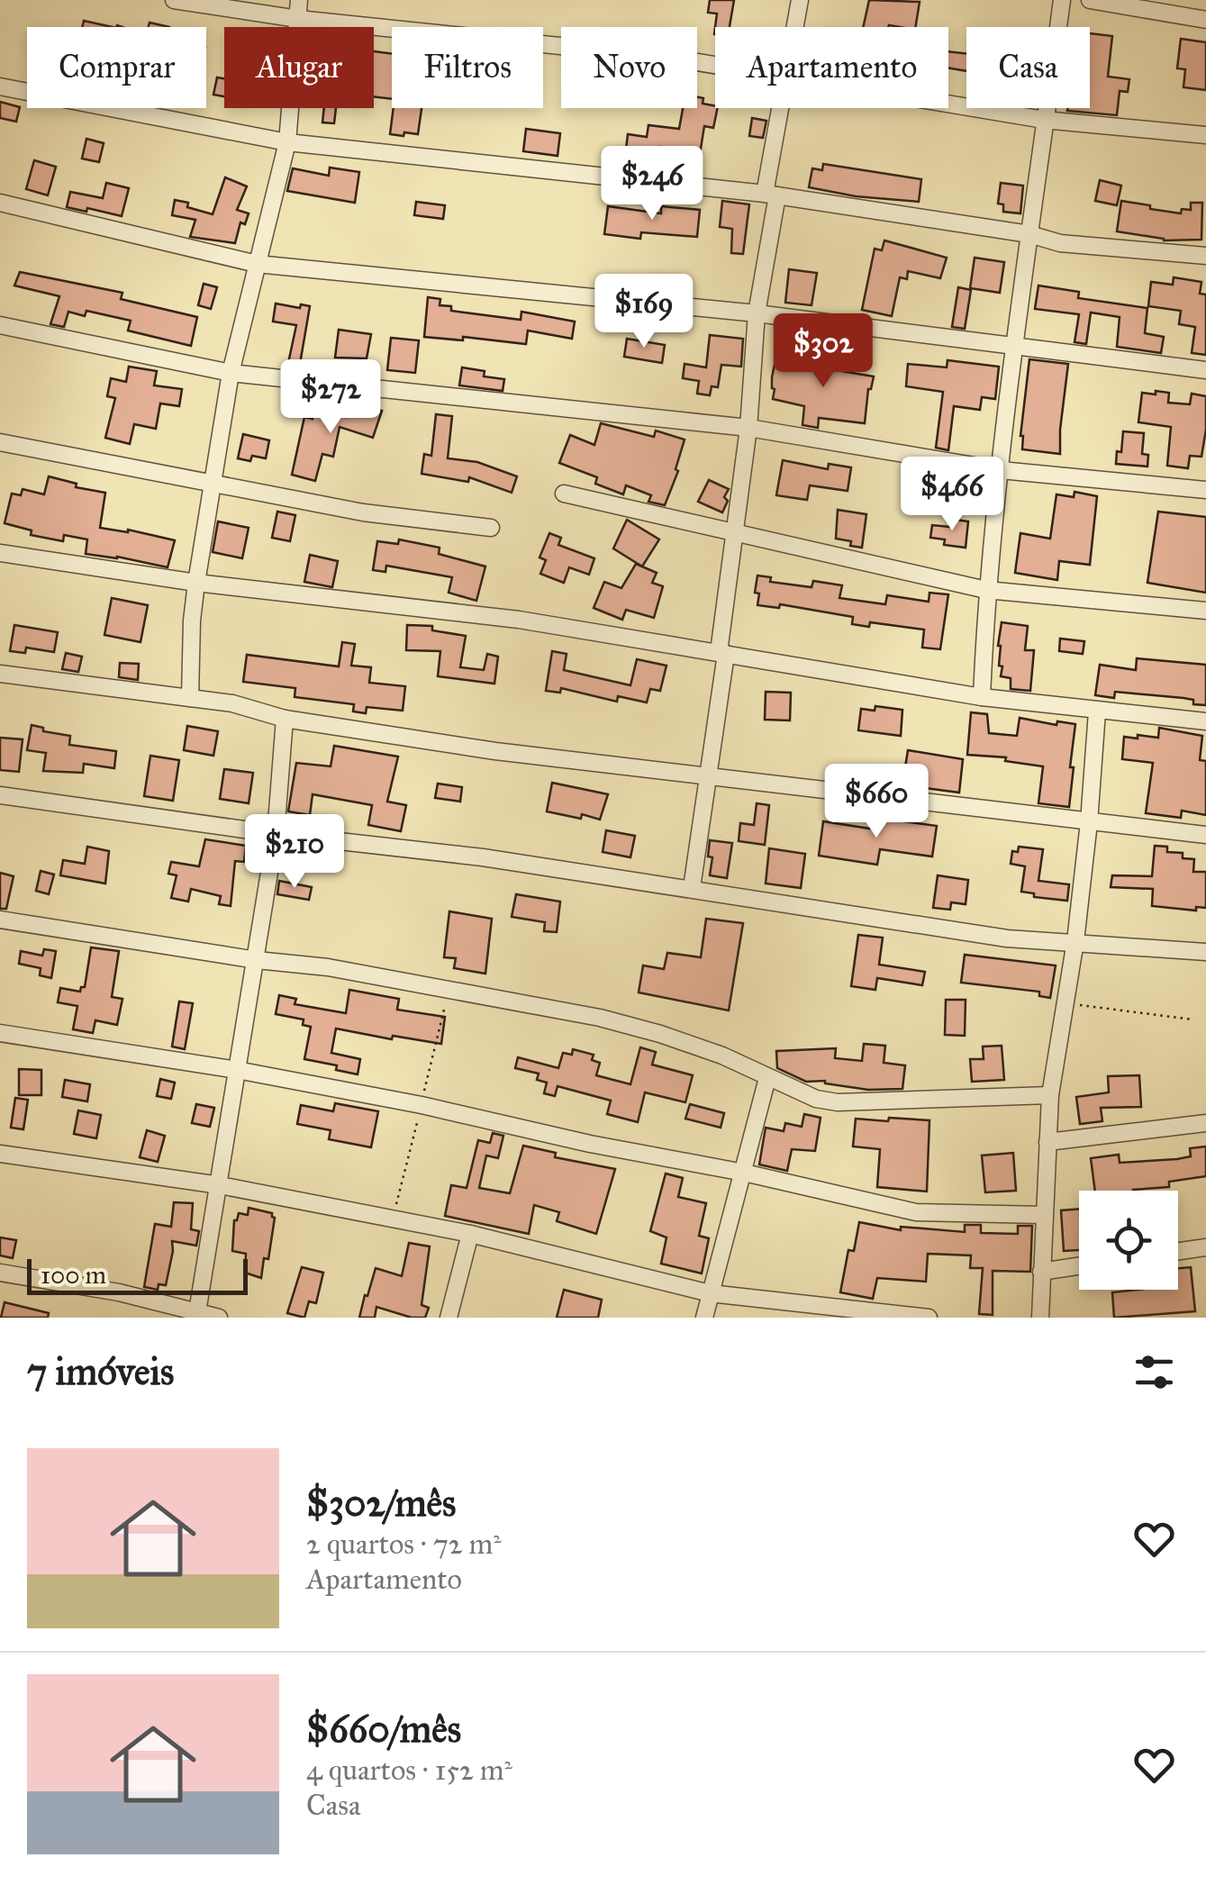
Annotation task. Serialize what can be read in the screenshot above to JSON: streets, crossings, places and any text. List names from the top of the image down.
{
  "scale_bar": "100 m",
  "page": {
    "chip": [
      "Comprar",
      "Alugar",
      "Filtros",
      "Novo",
      "Apartamento",
      "Casa"
    ],
    "price": [
      "$246",
      "$169",
      "$302",
      "$272",
      "$466",
      "$660",
      "$210"
    ],
    "scale": "100 m",
    "heading": "7 imóveis",
    "list": [
      {
        "name": "$302/mês",
        "note": "2 quartos · 72 m² · Apartamento"
      },
      {
        "name": "$660/mês",
        "note": "4 quartos · 152 m² · Casa"
      }
    ]
  }
}
